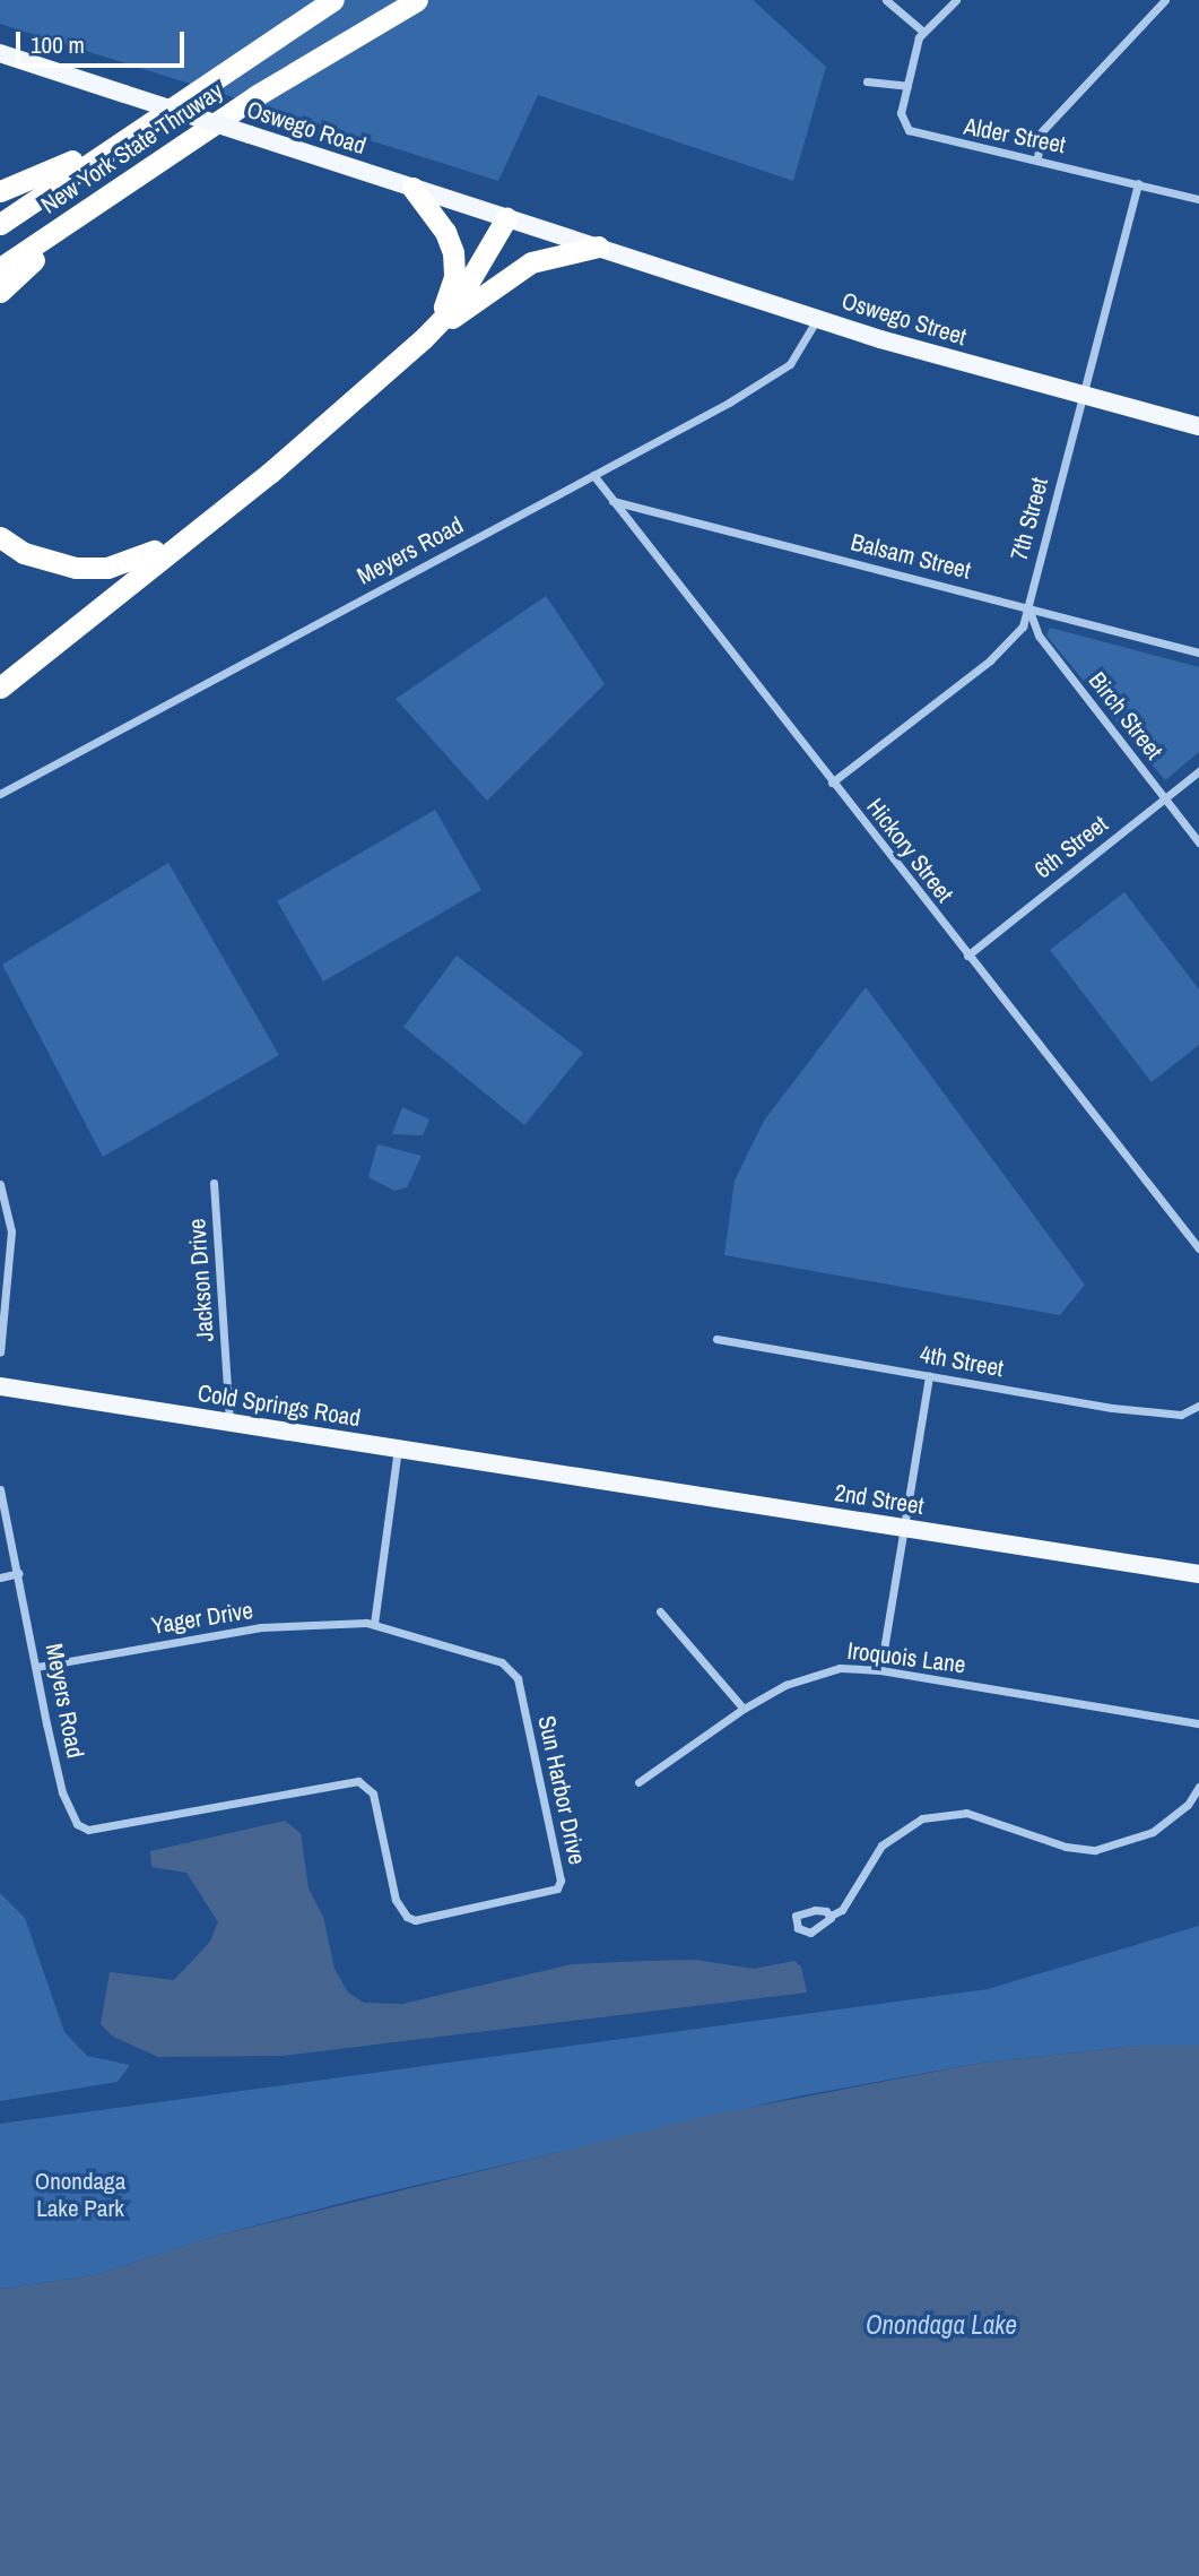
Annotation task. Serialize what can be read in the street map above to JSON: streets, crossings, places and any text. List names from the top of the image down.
{
  "streets": {
    "highway": ["New York State Thruway"],
    "main road": [
      "Oswego Road",
      "Oswego Street",
      "Cold Springs Road",
      "2nd Street"
    ],
    "street": [
      "Alder Street",
      "7th Street",
      "Meyers Road",
      "Balsam Street",
      "Birch Street",
      "6th Street",
      "Hickory Street",
      "Jackson Drive",
      "4th Street",
      "Yager Drive",
      "Iroquois Lane",
      "Sun Harbor Drive"
    ]
  },
  "crossings": [
    ["Oswego Road", "Oswego Street"],
    ["Alder Street", "7th Street"],
    ["Oswego Street", "7th Street"],
    ["Oswego Street", "Meyers Road"],
    ["7th Street", "Balsam Street"],
    ["7th Street", "Birch Street"],
    ["7th Street", "Hickory Street"],
    ["Meyers Road", "Hickory Street"],
    ["Meyers Road", "Yager Drive"],
    ["Meyers Road", "Sun Harbor Drive"],
    ["Balsam Street", "Birch Street"],
    ["Balsam Street", "Hickory Street"],
    ["Birch Street", "6th Street"],
    ["6th Street", "Hickory Street"],
    ["Jackson Drive", "Cold Springs Road"],
    ["Cold Springs Road", "2nd Street"],
    ["Yager Drive", "Sun Harbor Drive"]
  ],
  "water": ["Onondaga Lake"],
  "parks": ["Onondaga Lake Park"],
  "scale_bar": "100 m"
}
